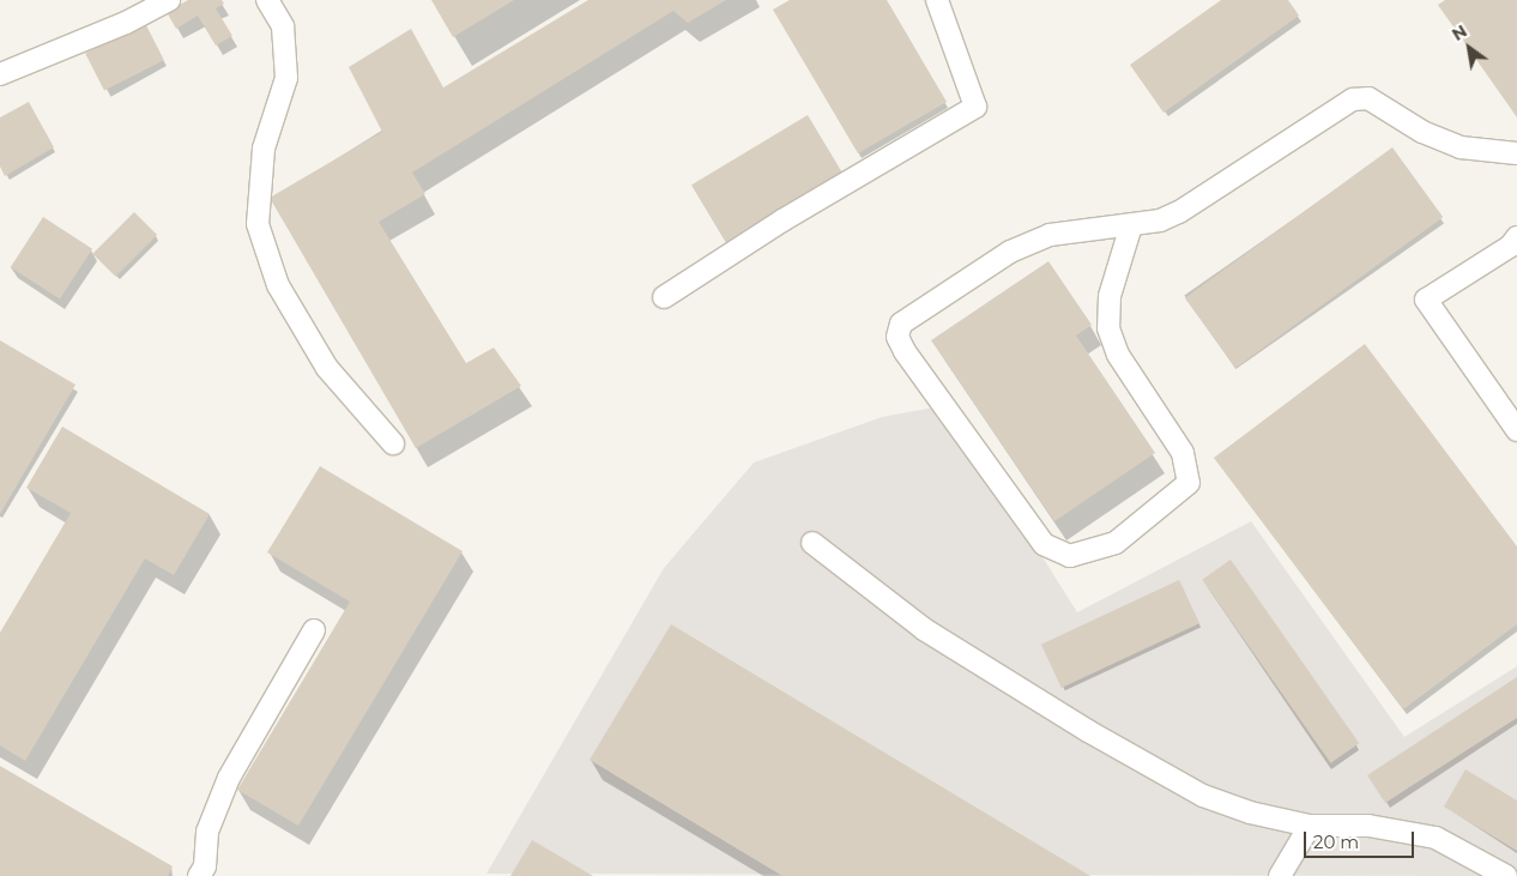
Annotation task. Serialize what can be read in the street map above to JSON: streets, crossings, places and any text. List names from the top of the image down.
{
  "scale_bar": "20 m",
  "north": "top left"
}
